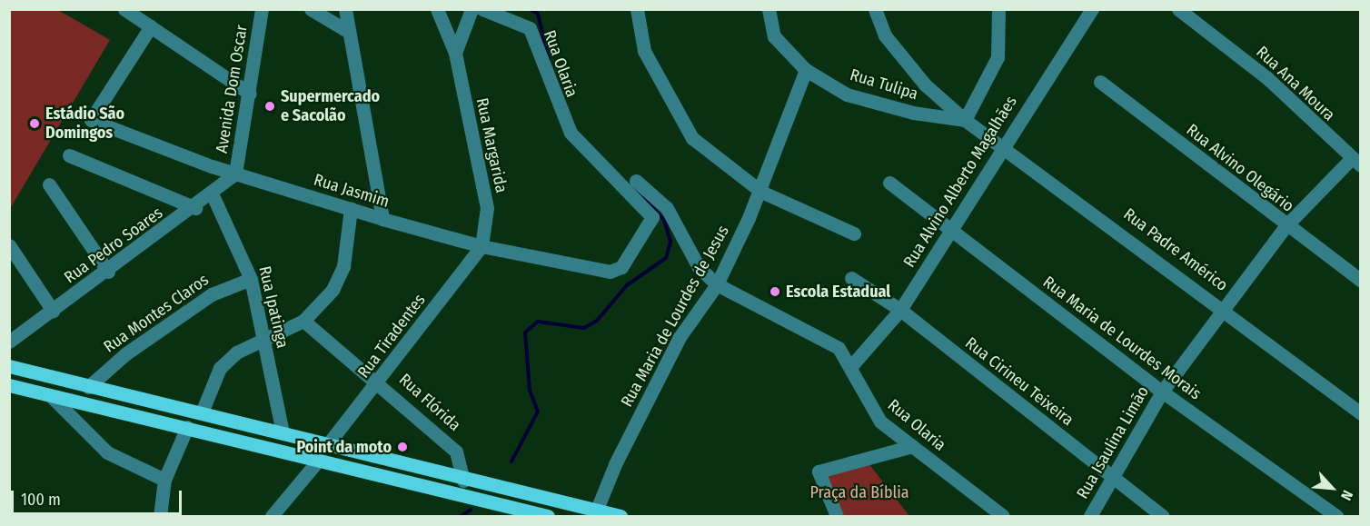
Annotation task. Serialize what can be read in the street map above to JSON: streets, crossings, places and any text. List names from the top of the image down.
{
  "streets": {
    "street": [
      "Rua Olaria",
      "Rua Ana Moura",
      "Rua Tulipa",
      "Avenida Dom Oscar",
      "Rua Margarida",
      "Rua Alvino Olegário",
      "Rua Alvino Alberto Magalhães",
      "Rua Jasmim",
      "Rua Pedro Soares",
      "Rua Padre Américo",
      "Rua Ipatinga",
      "Rua Montes Claros",
      "Rua Maria de Lourdes de Jesus",
      "Rua Tiradentes",
      "Rua Maria de Lourdes Morais",
      "Rua Cirineu Teixeira",
      "Rua Flórida",
      "Rua Isaulina Limão"
    ]
  },
  "crossings": [
    ["Rua Olaria", "Rua Alvino Alberto Magalhães"],
    ["Rua Olaria", "Rua Jasmim"],
    ["Rua Olaria", "Rua Maria de Lourdes de Jesus"],
    ["Rua Ana Moura", "Rua Isaulina Limão"],
    ["Rua Tulipa", "Rua Padre Américo"],
    ["Rua Tulipa", "Rua Maria de Lourdes de Jesus"],
    ["Avenida Dom Oscar", "Rua Jasmim"],
    ["Avenida Dom Oscar", "Rua Pedro Soares"],
    ["Rua Margarida", "Rua Jasmim"],
    ["Rua Margarida", "Rua Tiradentes"],
    ["Rua Alvino Olegário", "Rua Isaulina Limão"],
    ["Rua Alvino Alberto Magalhães", "Rua Padre Américo"],
    ["Rua Alvino Alberto Magalhães", "Rua Maria de Lourdes Morais"],
    ["Rua Alvino Alberto Magalhães", "Rua Cirineu Teixeira"],
    ["Rua Jasmim", "Rua Pedro Soares"],
    ["Rua Jasmim", "Rua Tiradentes"],
    ["Rua Pedro Soares", "Rua Ipatinga"],
    ["Rua Padre Américo", "Rua Isaulina Limão"],
    ["Rua Ipatinga", "Rua Montes Claros"],
    ["Rua Tiradentes", "Rua Flórida"],
    ["Rua Maria de Lourdes Morais", "Rua Isaulina Limão"],
    ["Rua Cirineu Teixeira", "Rua Isaulina Limão"]
  ],
  "parks": ["Praça da Bíblia"],
  "places": [
    "Supermercado e Sacolão",
    "Estádio São Domingos",
    "Escola Estadual",
    "Point da moto"
  ],
  "scale_bar": "100 m",
  "north": "bottom right"
}
